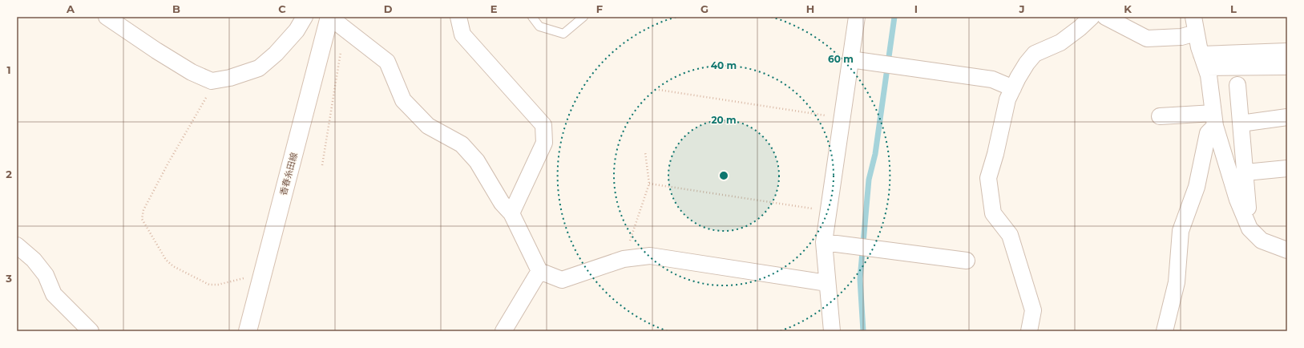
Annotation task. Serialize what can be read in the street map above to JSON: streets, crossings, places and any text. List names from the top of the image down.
{
  "streets": {
    "main road": ["香春糸田線"]
  },
  "grid": {
    "columns": [
      "A",
      "B",
      "C",
      "D",
      "E",
      "F",
      "G",
      "H",
      "I",
      "J",
      "K",
      "L"
    ],
    "rows": ["1", "2", "3"]
  },
  "rings": ["60 m", "40 m", "20 m"]
}
